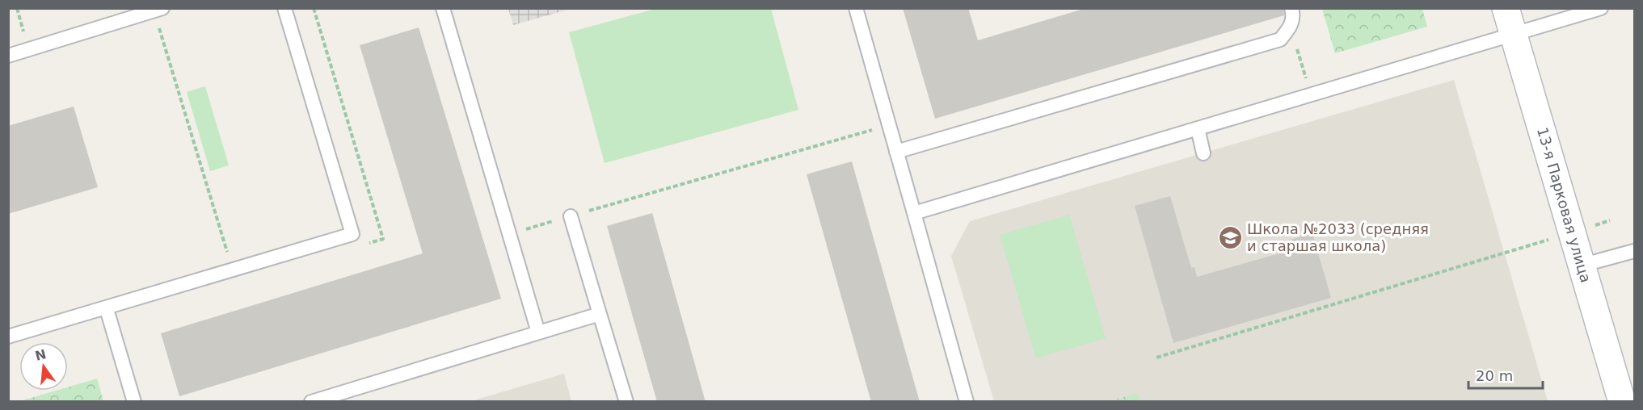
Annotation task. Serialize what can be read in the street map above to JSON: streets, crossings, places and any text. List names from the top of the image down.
{
  "streets": {
    "street": ["13-я Парковая улица"]
  },
  "places": {
    "school or university": ["Школа №2033 (средняя и старшая школа)"]
  },
  "scale_bar": "20 m",
  "north": "top"
}
